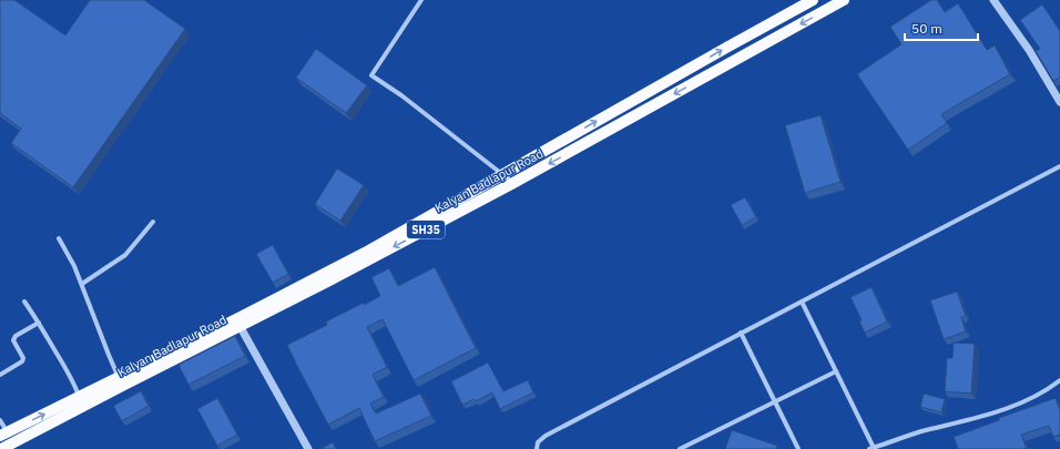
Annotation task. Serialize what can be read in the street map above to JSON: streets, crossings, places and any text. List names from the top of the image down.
{
  "streets": {
    "main road": ["Kalyan Badlapur Road", "SH35"]
  },
  "scale_bar": "50 m"
}
